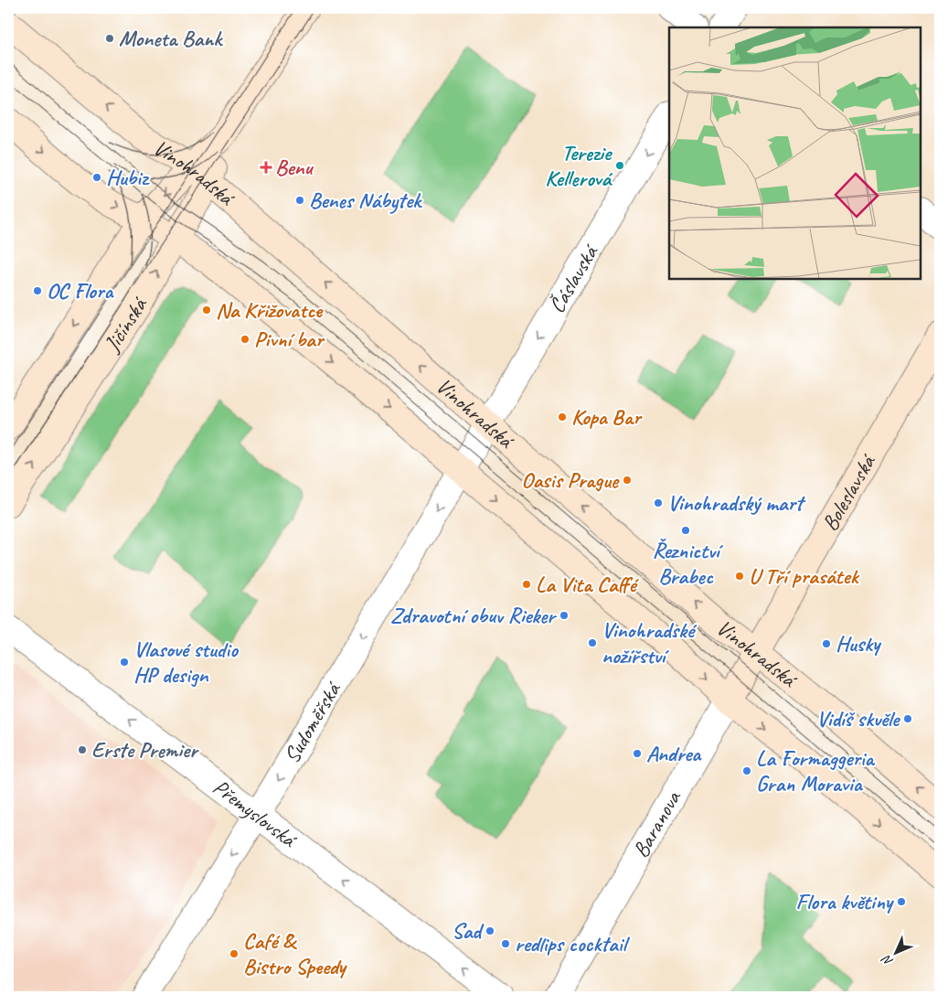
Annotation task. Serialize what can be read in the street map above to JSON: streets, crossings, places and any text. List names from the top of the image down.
{
  "streets": {
    "main road": [
      "Vinohradská",
      "Jičínská",
      "Boleslavská",
      "Baranova"
    ],
    "street": ["Čáslavská", "Sudoměřská", "Přemyslovská"]
  },
  "crossings": [
    ["Vinohradská", "Čáslavská"],
    ["Vinohradská", "Jičínská"],
    ["Vinohradská", "Boleslavská"],
    ["Vinohradská", "Sudoměřská"],
    ["Vinohradská", "Baranova"],
    ["Čáslavská", "Sudoměřská"],
    ["Boleslavská", "Baranova"],
    ["Sudoměřská", "Přemyslovská"]
  ],
  "one_way": ["Čáslavská", "Sudoměřská", "Přemyslovská"],
  "places": {
    "other": [
      "Moneta Bank",
      "Terezie Kellerová",
      "Hubiz",
      "Benes Nábytek",
      "OC Flora",
      "Na Křižovatce",
      "Pivní bar",
      "Kopa Bar",
      "Oasis Prague",
      "Vinohradský mart",
      "Řeznictví Brabec",
      "U Tří prasátek",
      "La Vita Caffé",
      "Zdravotní obuv Rieker",
      "Vinohradské nožířství",
      "Husky",
      "Vlasové studio HP design",
      "Vidíš skvěle",
      "Erste Premier",
      "Andrea",
      "La Formaggeria Gran Moravia",
      "Flora květiny",
      "Sad",
      "redlips cocktail",
      "Café & Bistro Speedy"
    ],
    "health": ["Benu"]
  },
  "north": "bottom left"
}
